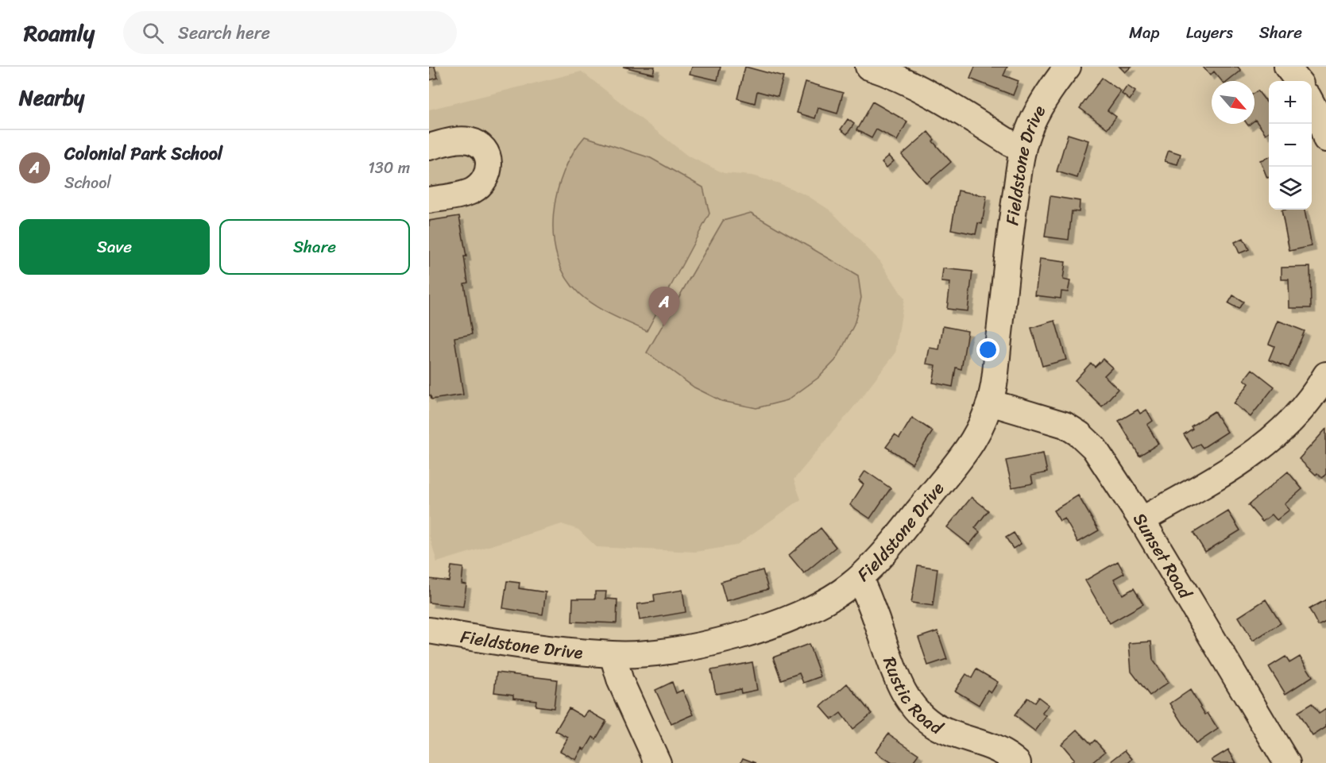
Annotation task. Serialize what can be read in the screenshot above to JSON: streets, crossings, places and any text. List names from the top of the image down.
{
  "streets": {
    "street": ["Fieldstone Drive", "Sunset Road", "Rustic Road"]
  },
  "crossings": [
    ["Fieldstone Drive", "Sunset Road"],
    ["Fieldstone Drive", "Rustic Road"]
  ],
  "north": "bottom right",
  "page": {
    "header": "Roamly",
    "search": "Search here",
    "nav": ["Map", "Layers", "Share"],
    "heading": "Nearby",
    "map_buttons": ["+", "−"],
    "list": [
      {
        "mark": "A",
        "name": "Colonial Park School",
        "note": "School",
        "value": "130 m"
      }
    ],
    "buttons": ["Save", "Share"],
    "pins": "A"
  }
}
